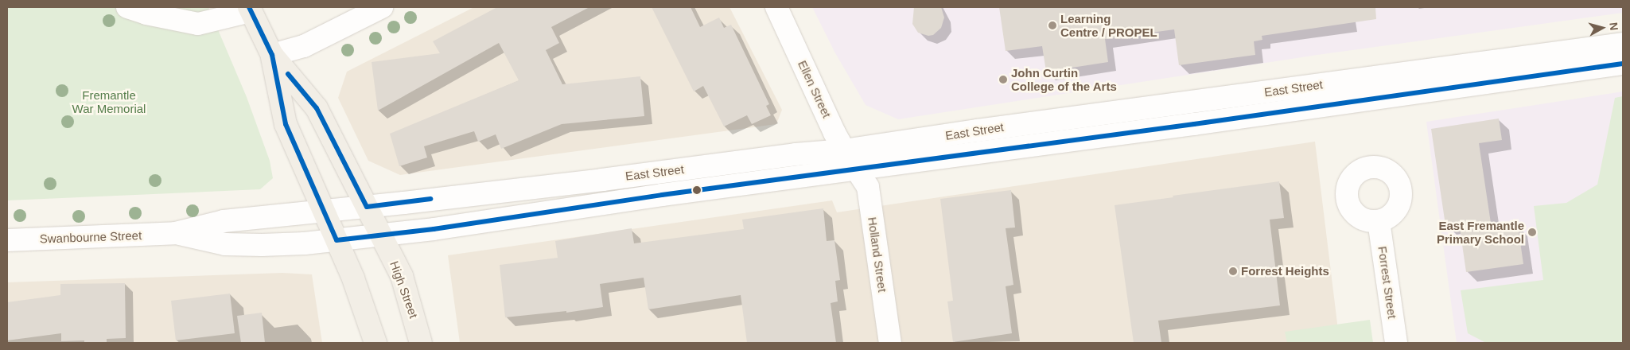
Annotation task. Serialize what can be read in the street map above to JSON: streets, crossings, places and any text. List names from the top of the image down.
{
  "streets": {
    "main road": ["High Street"],
    "street": [
      "East Street",
      "Ellen Street",
      "Swanbourne Street",
      "Holland Street",
      "Forrest Street"
    ]
  },
  "crossings": [
    ["East Street", "Ellen Street"],
    ["East Street", "Swanbourne Street"],
    ["East Street", "Holland Street"],
    ["East Street", "High Street"],
    ["Ellen Street", "Holland Street"],
    ["Swanbourne Street", "High Street"]
  ],
  "parks": ["Fremantle War Memorial"],
  "places": [
    "Learning Centre / PROPEL",
    "John Curtin College of the Arts",
    "East Fremantle Primary School",
    "Forrest Heights"
  ],
  "north": "right"
}
